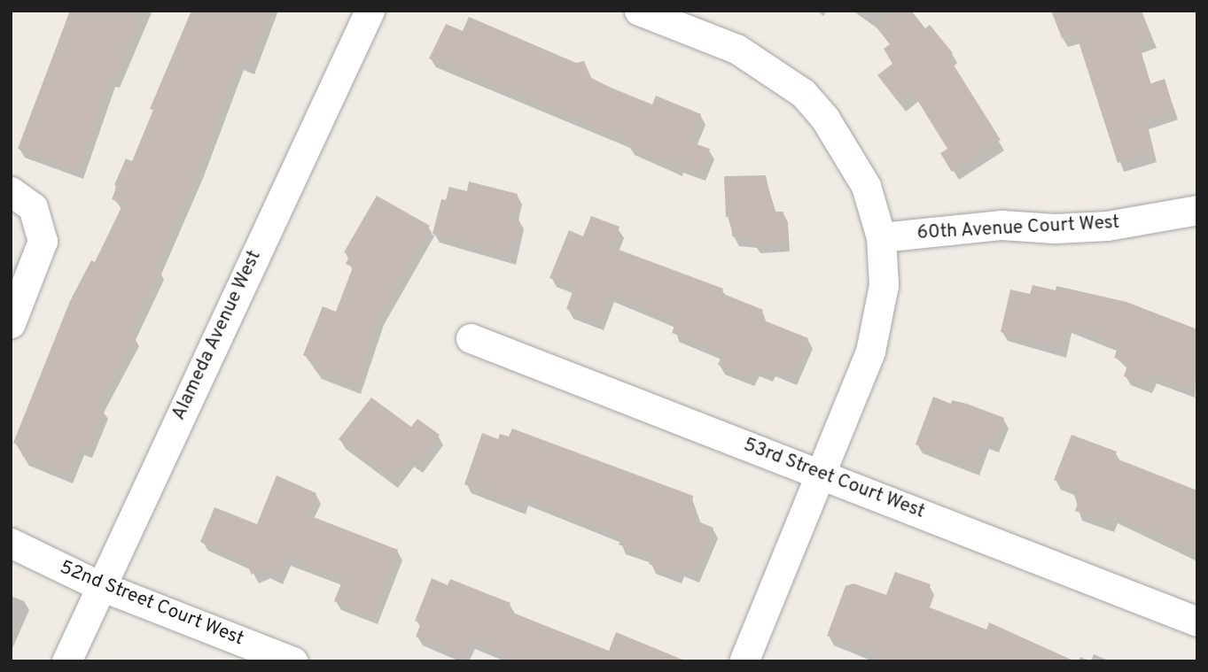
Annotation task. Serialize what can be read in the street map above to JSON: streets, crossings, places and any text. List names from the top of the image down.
{
  "streets": {
    "street": [
      "60th Avenue Court West",
      "Alameda Avenue West",
      "53rd Street Court West",
      "52nd Street Court West"
    ]
  },
  "crossings": [
    ["Alameda Avenue West", "52nd Street Court West"]
  ]
}
